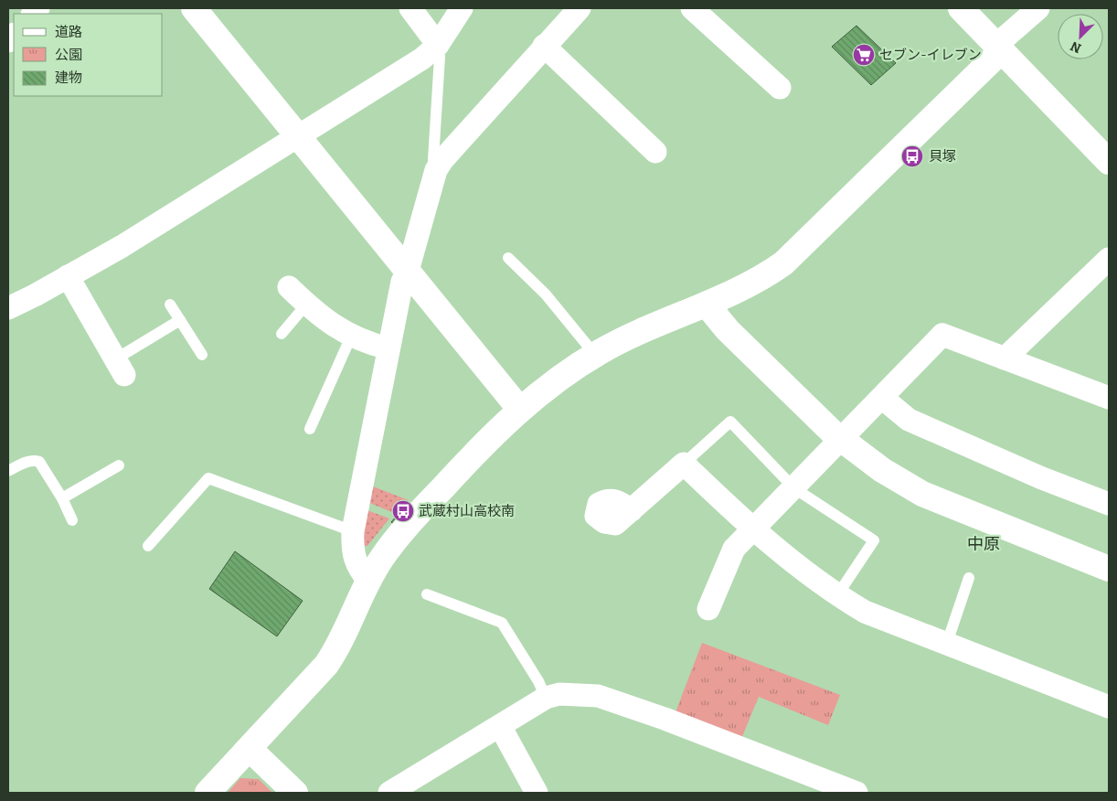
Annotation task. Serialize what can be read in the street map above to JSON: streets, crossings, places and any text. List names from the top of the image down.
{
  "districts": ["中原"],
  "places": {
    "supermarket": ["セブン-イレブン"],
    "bus stop": ["貝塚", "武蔵村山高校南"]
  },
  "legend": ["道路", "公園", "建物"],
  "north": "bottom left"
}
